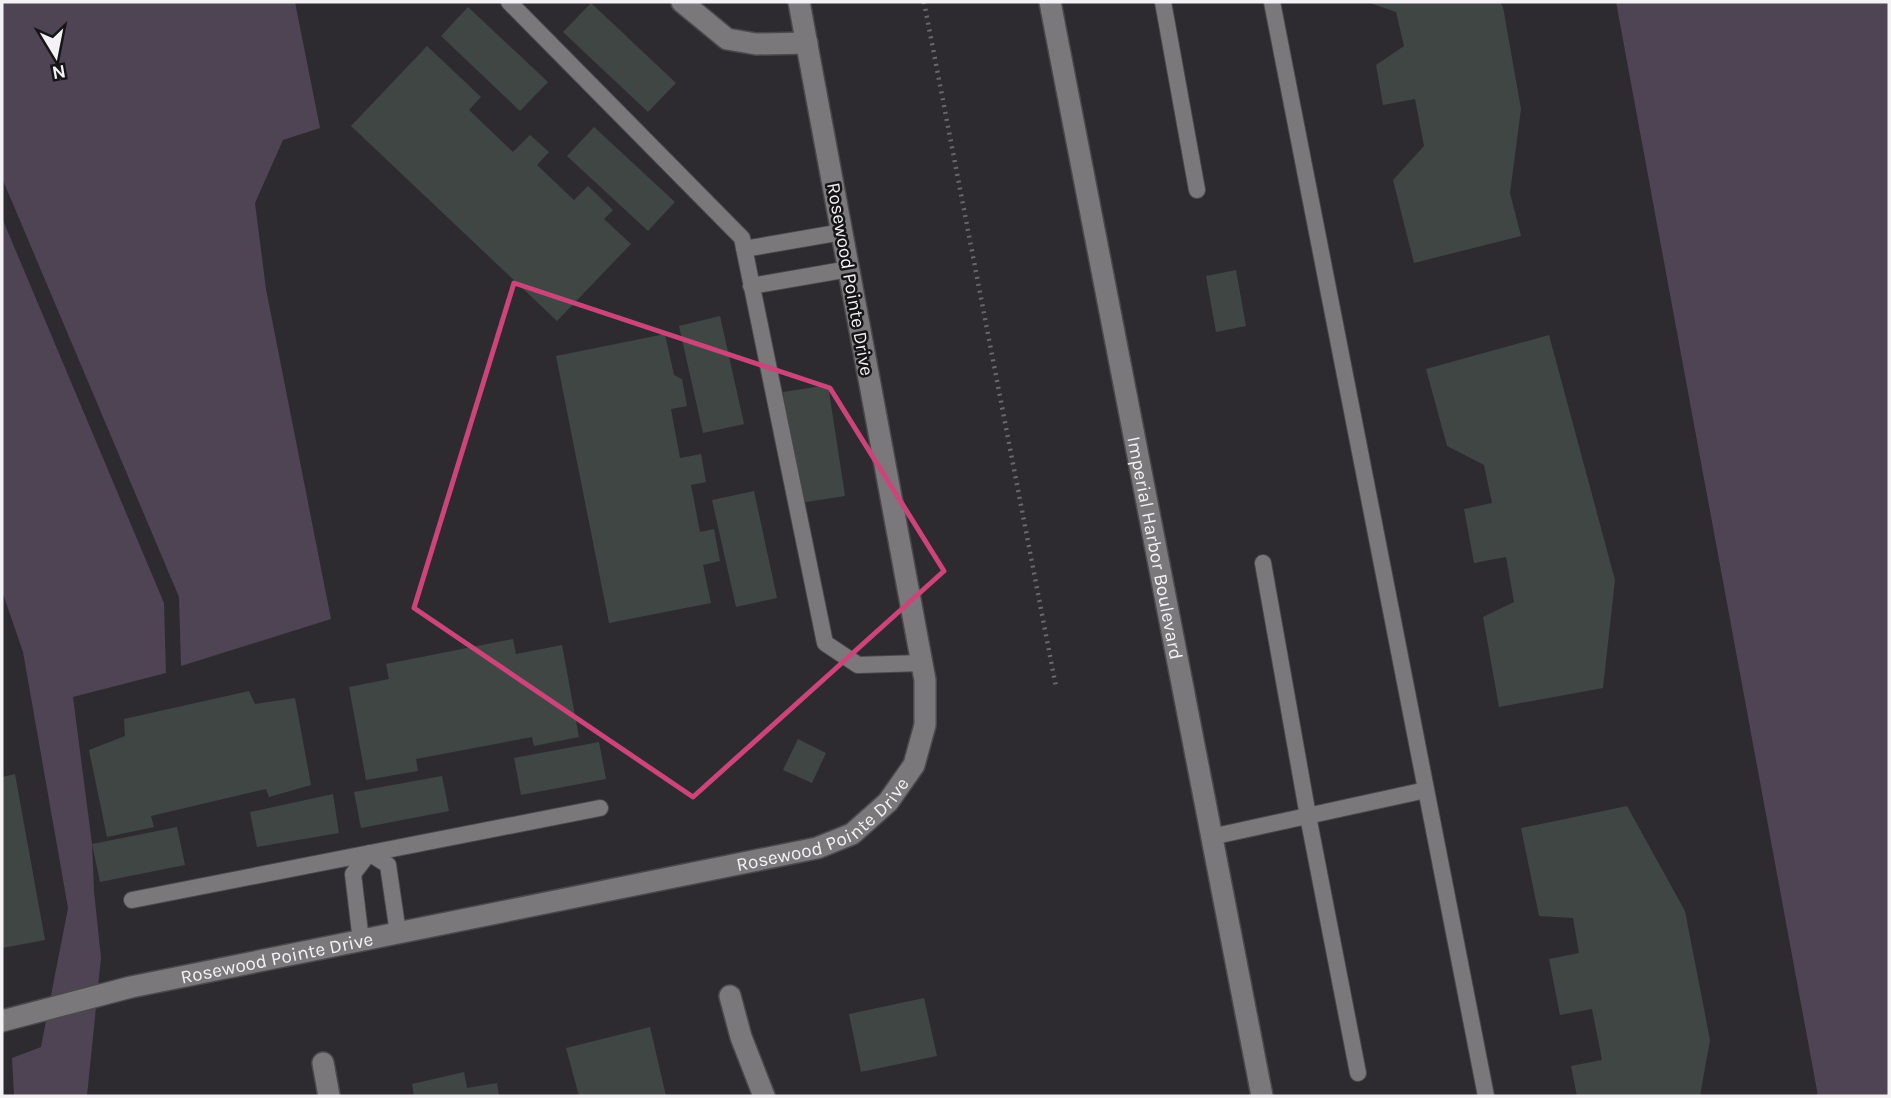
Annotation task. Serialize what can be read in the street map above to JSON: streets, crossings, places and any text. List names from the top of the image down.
{
  "streets": {
    "street": ["Rosewood Pointe Drive", "Imperial Harbor Boulevard"]
  },
  "north": "bottom"
}
